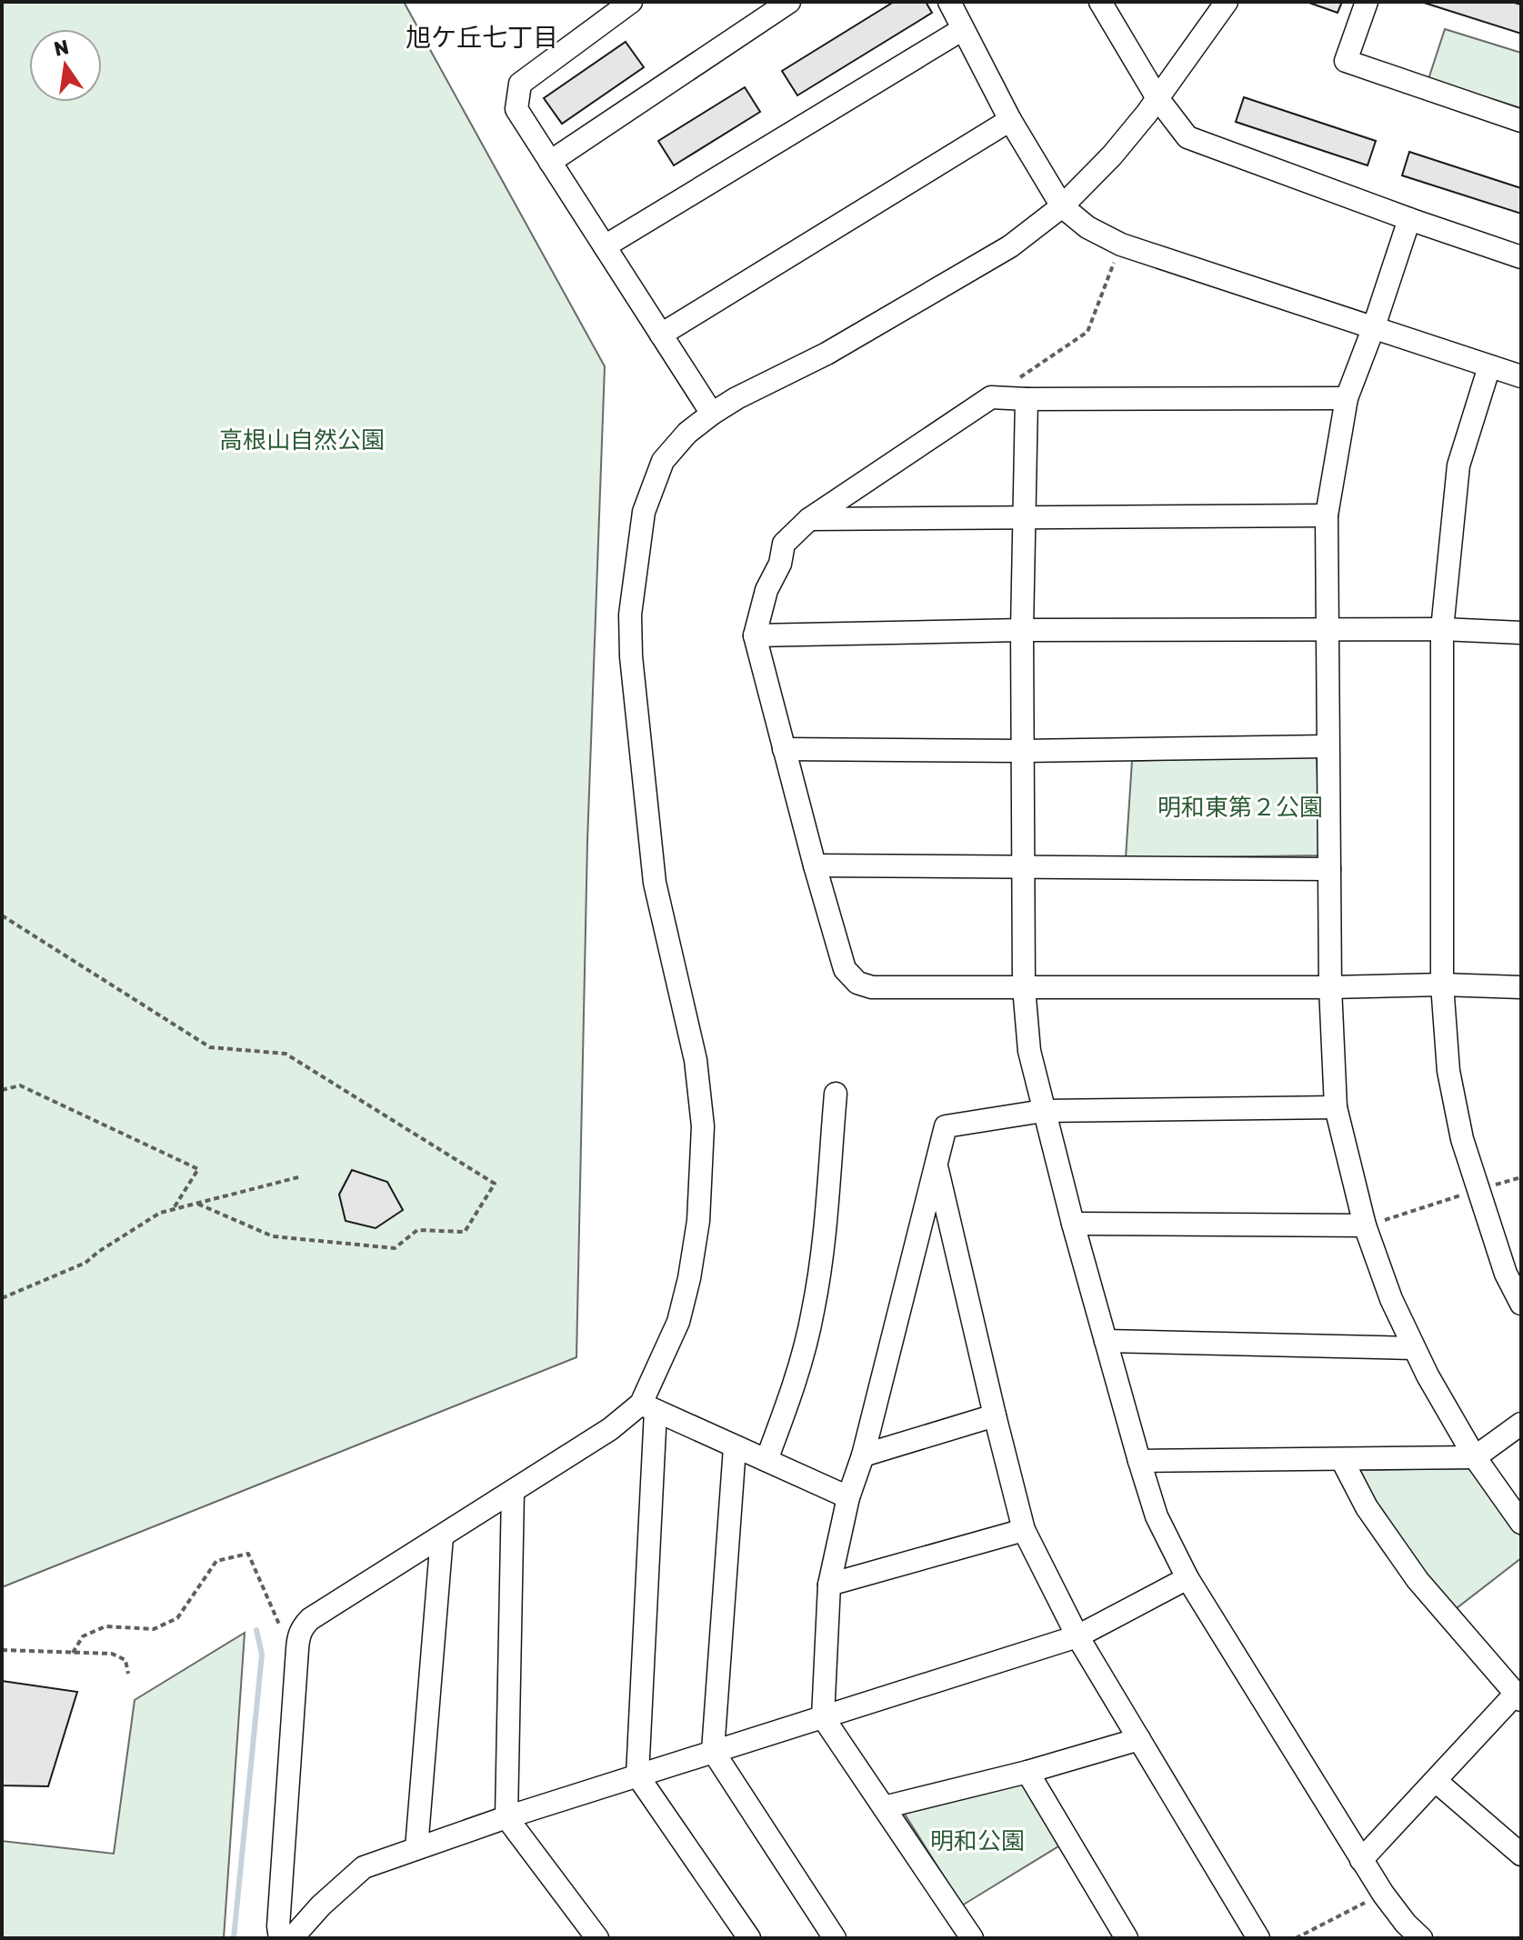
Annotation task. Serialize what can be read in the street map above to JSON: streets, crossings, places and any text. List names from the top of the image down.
{
  "districts": ["旭ケ丘七丁目"],
  "parks": ["高根山自然公園", "明和東第２公園", "明和公園"],
  "north": "top"
}
